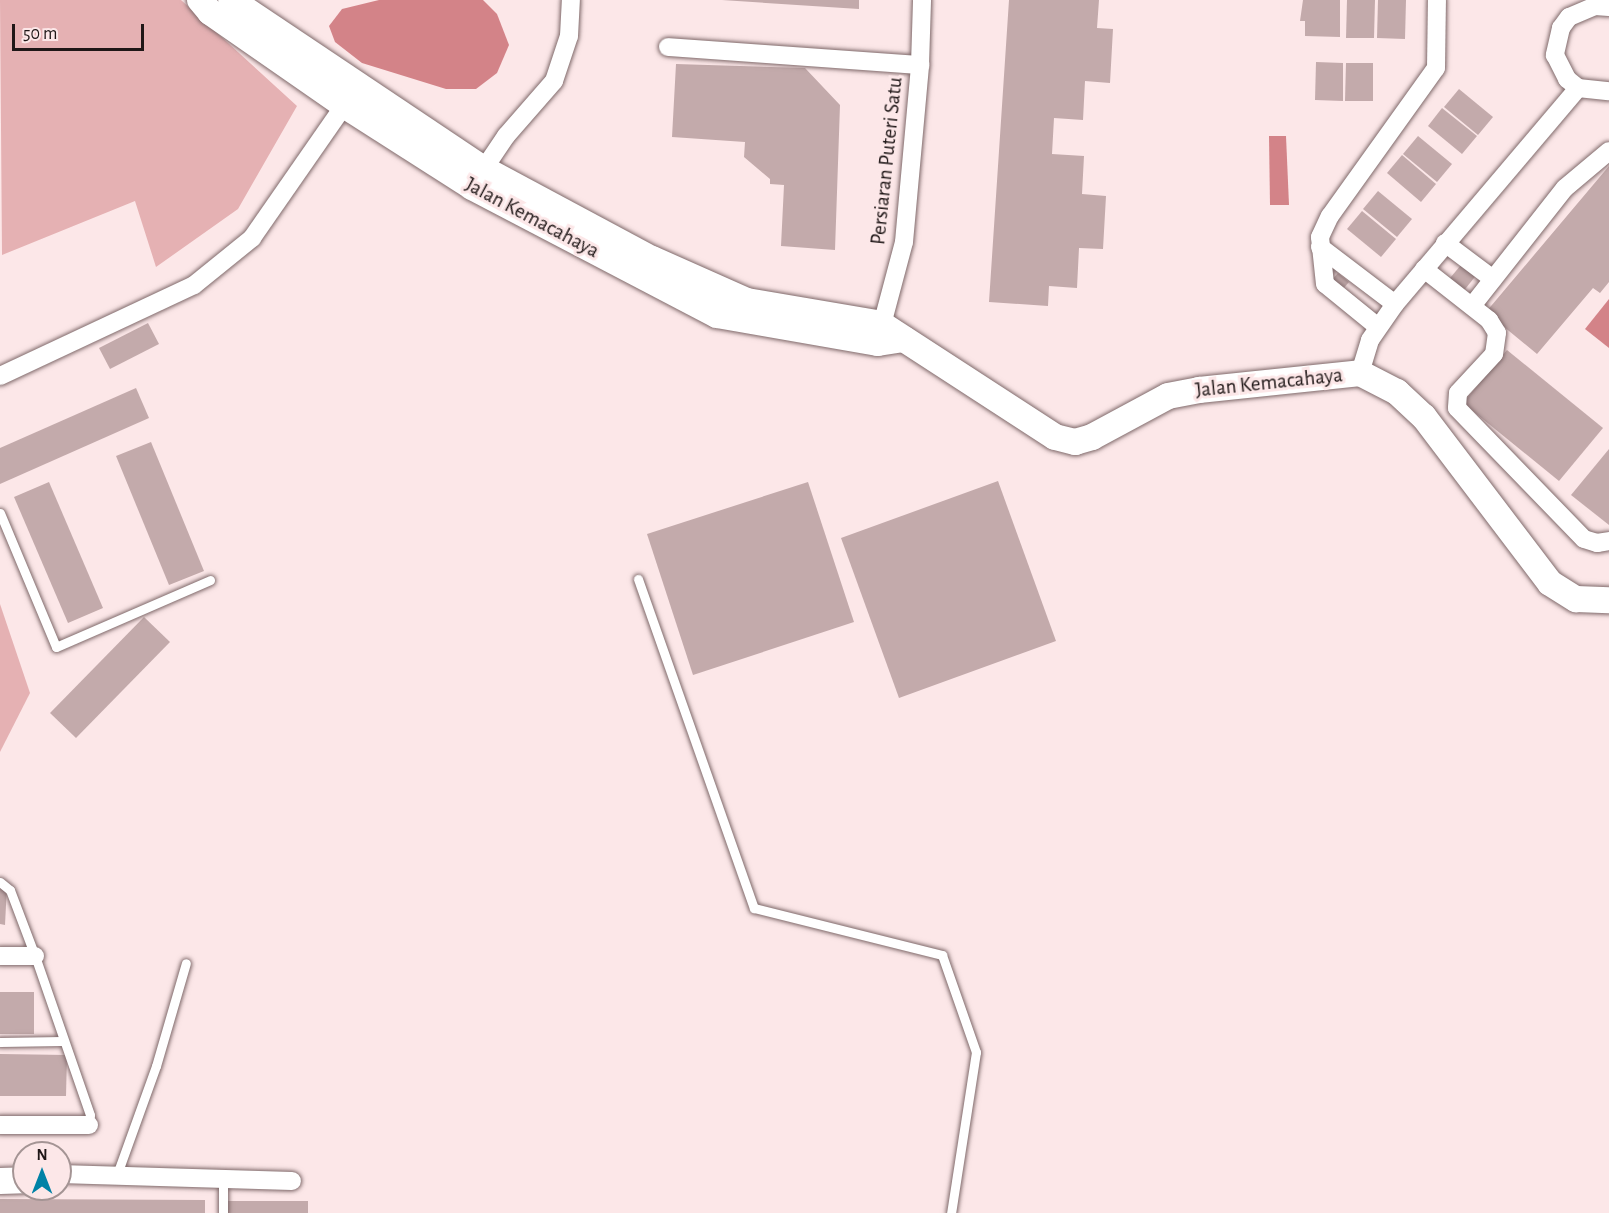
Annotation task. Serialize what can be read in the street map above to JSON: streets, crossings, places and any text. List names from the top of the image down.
{
  "streets": {
    "street": ["Persiaran Puteri Satu", "Jalan Kemacahaya"]
  },
  "crossings": [
    ["Persiaran Puteri Satu", "Jalan Kemacahaya"]
  ],
  "scale_bar": "50 m",
  "north": "top"
}
